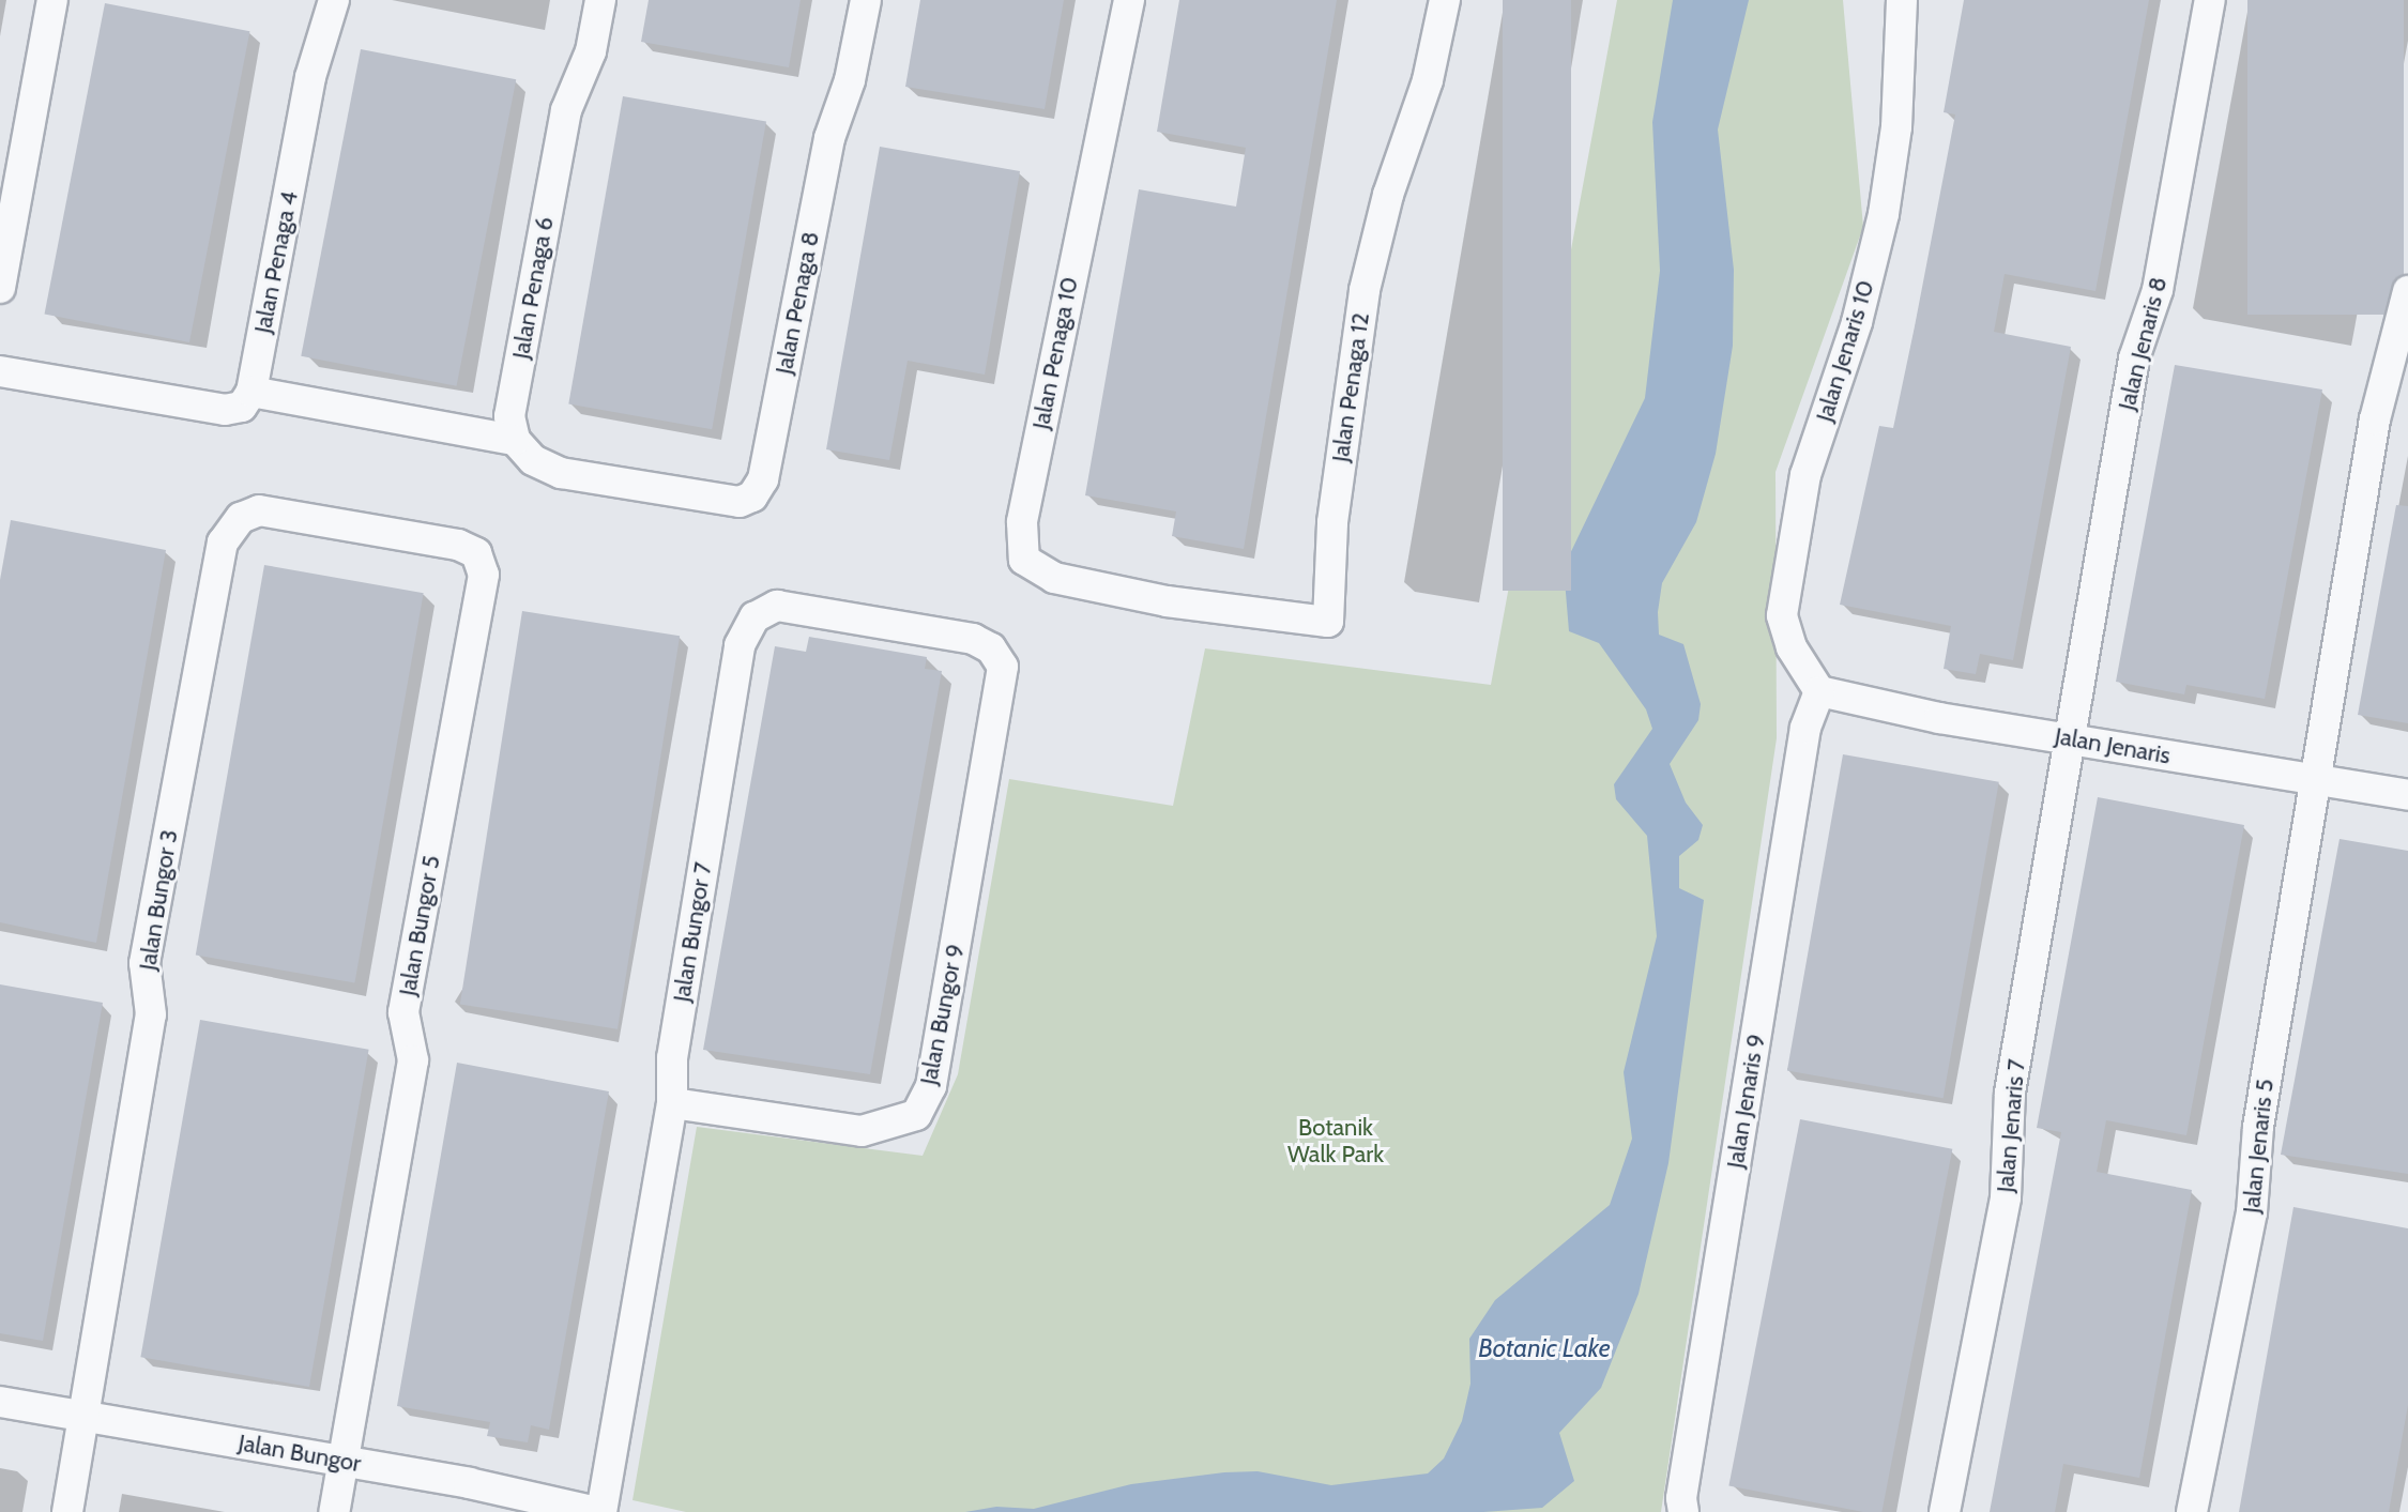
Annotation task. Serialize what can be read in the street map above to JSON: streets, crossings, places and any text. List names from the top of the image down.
{
  "streets": {
    "street": [
      "Jalan Penaga 4",
      "Jalan Penaga 6",
      "Jalan Penaga 8",
      "Jalan Jenaris 8",
      "Jalan Jenaris 10",
      "Jalan Penaga 10",
      "Jalan Penaga 12",
      "Jalan Jenaris",
      "Jalan Bungor 3",
      "Jalan Bungor 5",
      "Jalan Bungor 7",
      "Jalan Bungor 9",
      "Jalan Jenaris 9",
      "Jalan Jenaris 7",
      "Jalan Jenaris 5",
      "Jalan Bungor"
    ]
  },
  "crossings": [
    ["Jalan Penaga 6", "Jalan Penaga 8"],
    ["Jalan Jenaris 8", "Jalan Jenaris"],
    ["Jalan Jenaris 8", "Jalan Jenaris 7"],
    ["Jalan Jenaris 10", "Jalan Jenaris"],
    ["Jalan Jenaris 10", "Jalan Jenaris 9"],
    ["Jalan Penaga 10", "Jalan Penaga 12"],
    ["Jalan Jenaris", "Jalan Jenaris 9"],
    ["Jalan Jenaris", "Jalan Jenaris 7"],
    ["Jalan Jenaris", "Jalan Jenaris 5"],
    ["Jalan Bungor 3", "Jalan Bungor 5"],
    ["Jalan Bungor 3", "Jalan Bungor"],
    ["Jalan Bungor 5", "Jalan Bungor"],
    ["Jalan Bungor 7", "Jalan Bungor 9"],
    ["Jalan Bungor 7", "Jalan Bungor"]
  ],
  "water": ["Botanic Lake"],
  "parks": ["Botanik Walk Park"]
}
